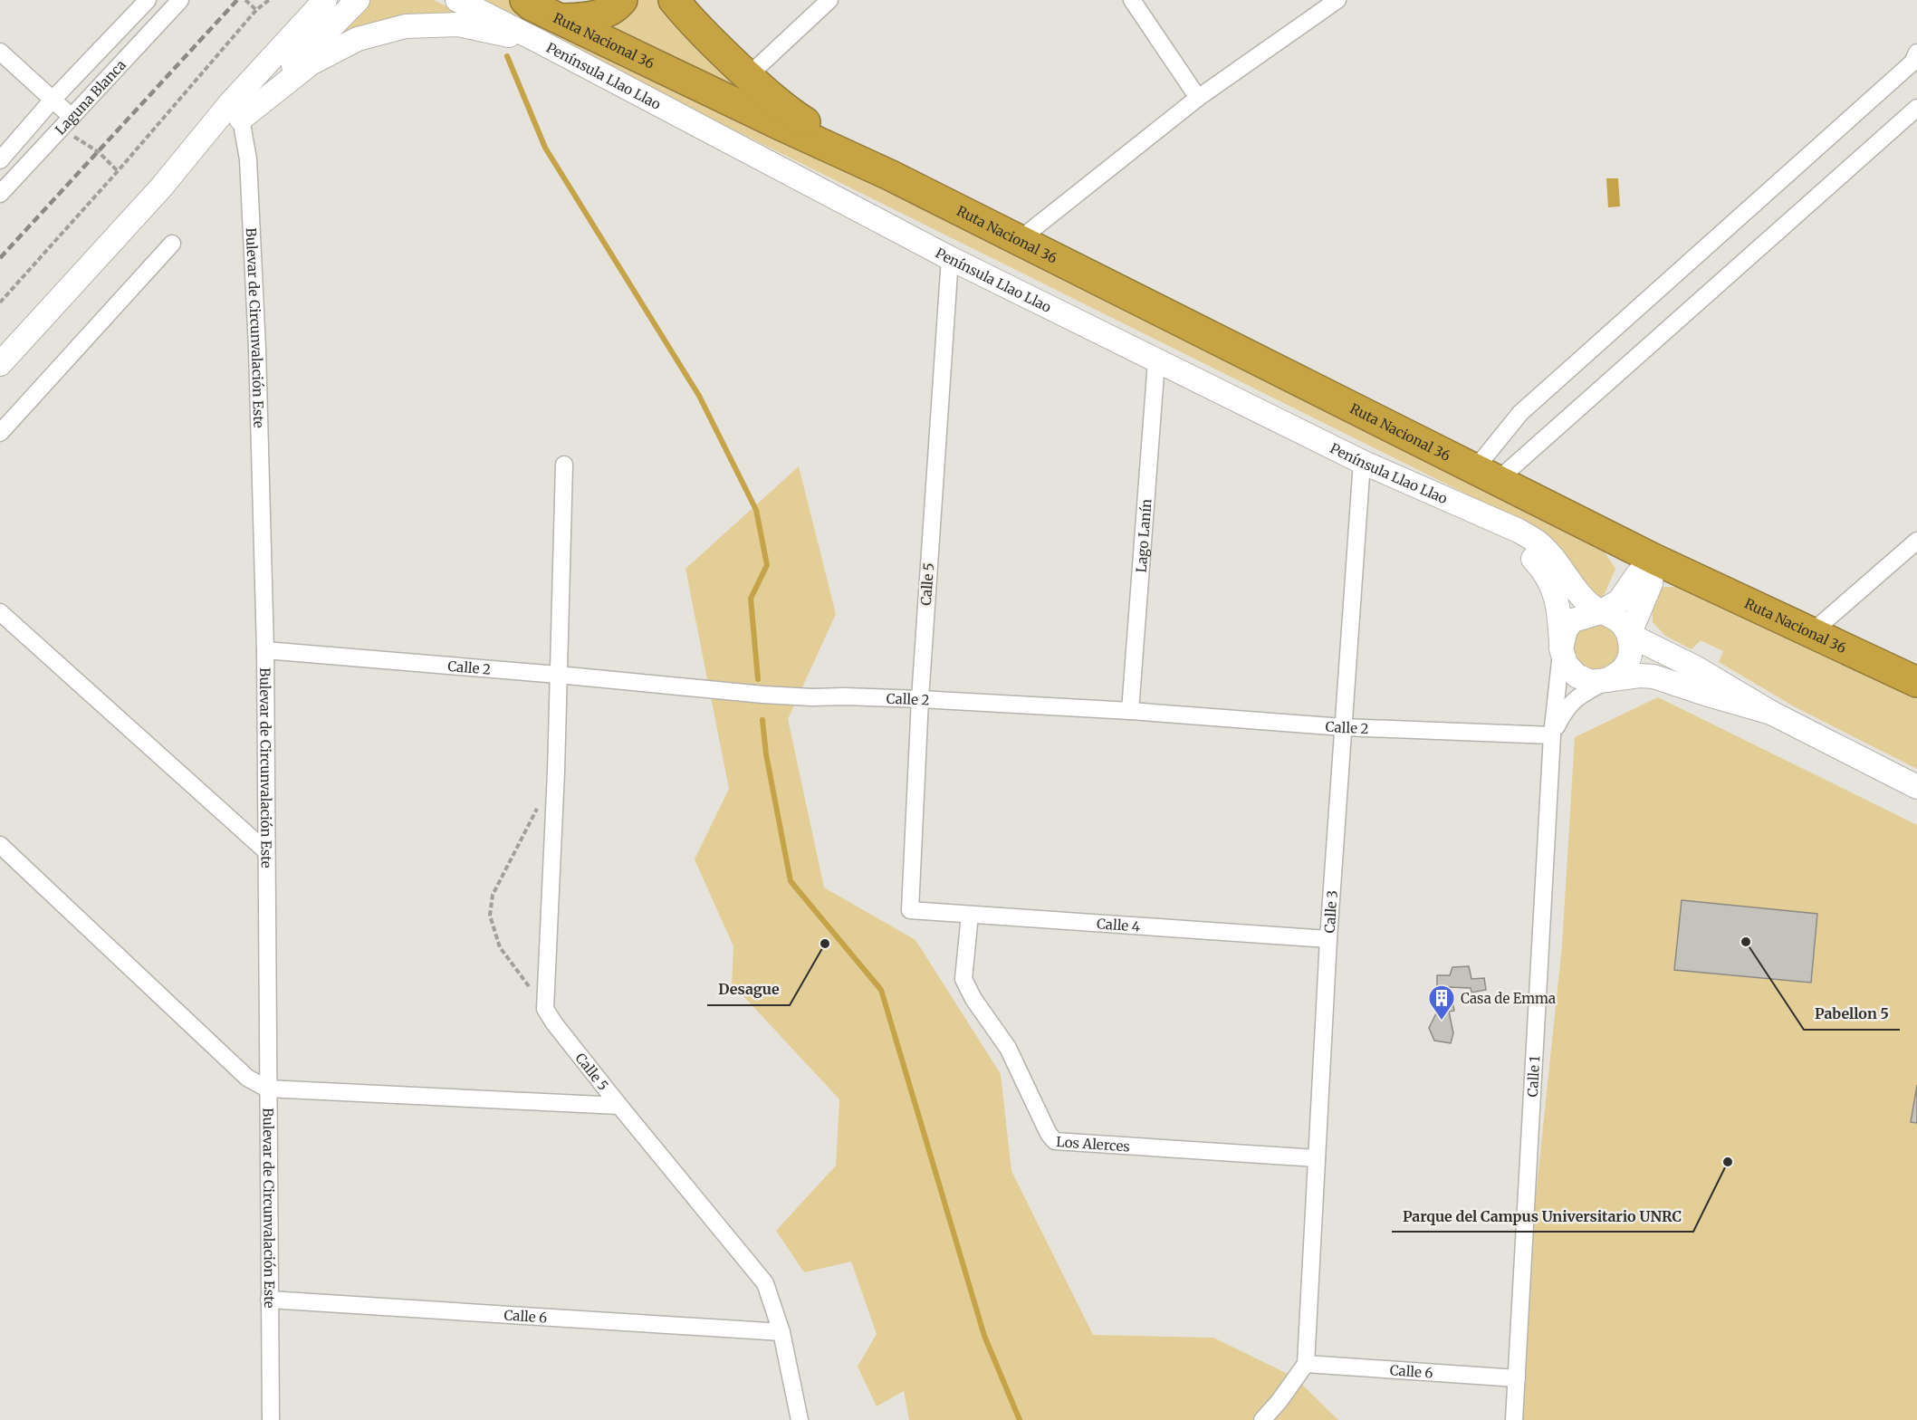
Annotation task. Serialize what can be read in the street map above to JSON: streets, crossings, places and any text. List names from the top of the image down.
{
  "streets": {
    "highway": ["Ruta Nacional 36"],
    "main road": ["Península Llao Llao"],
    "street": [
      "Laguna Blanca",
      "Bulevar de Circunvalación Este",
      "Lago Lanín",
      "Calle 5",
      "Calle 2",
      "Calle 3",
      "Calle 4",
      "Calle 1",
      "Los Alerces",
      "Calle 6"
    ]
  },
  "crossings": [
    ["Península Llao Llao", "Bulevar de Circunvalación Este"],
    ["Península Llao Llao", "Lago Lanín"],
    ["Península Llao Llao", "Calle 5"],
    ["Península Llao Llao", "Calle 3"],
    ["Península Llao Llao", "Calle 1"],
    ["Bulevar de Circunvalación Este", "Calle 2"],
    ["Bulevar de Circunvalación Este", "Calle 6"],
    ["Lago Lanín", "Calle 2"],
    ["Calle 5", "Calle 2"],
    ["Calle 5", "Calle 4"],
    ["Calle 5", "Calle 6"],
    ["Calle 2", "Calle 3"],
    ["Calle 2", "Calle 1"],
    ["Calle 3", "Calle 4"],
    ["Calle 3", "Los Alerces"],
    ["Calle 3", "Calle 6"],
    ["Calle 4", "Los Alerces"],
    ["Calle 1", "Calle 6"]
  ],
  "places": {
    "other": ["Pabellon 5", "Desague", "Parque del Campus Universitario UNRC"],
    "building": ["Casa de Emma"]
  }
}
